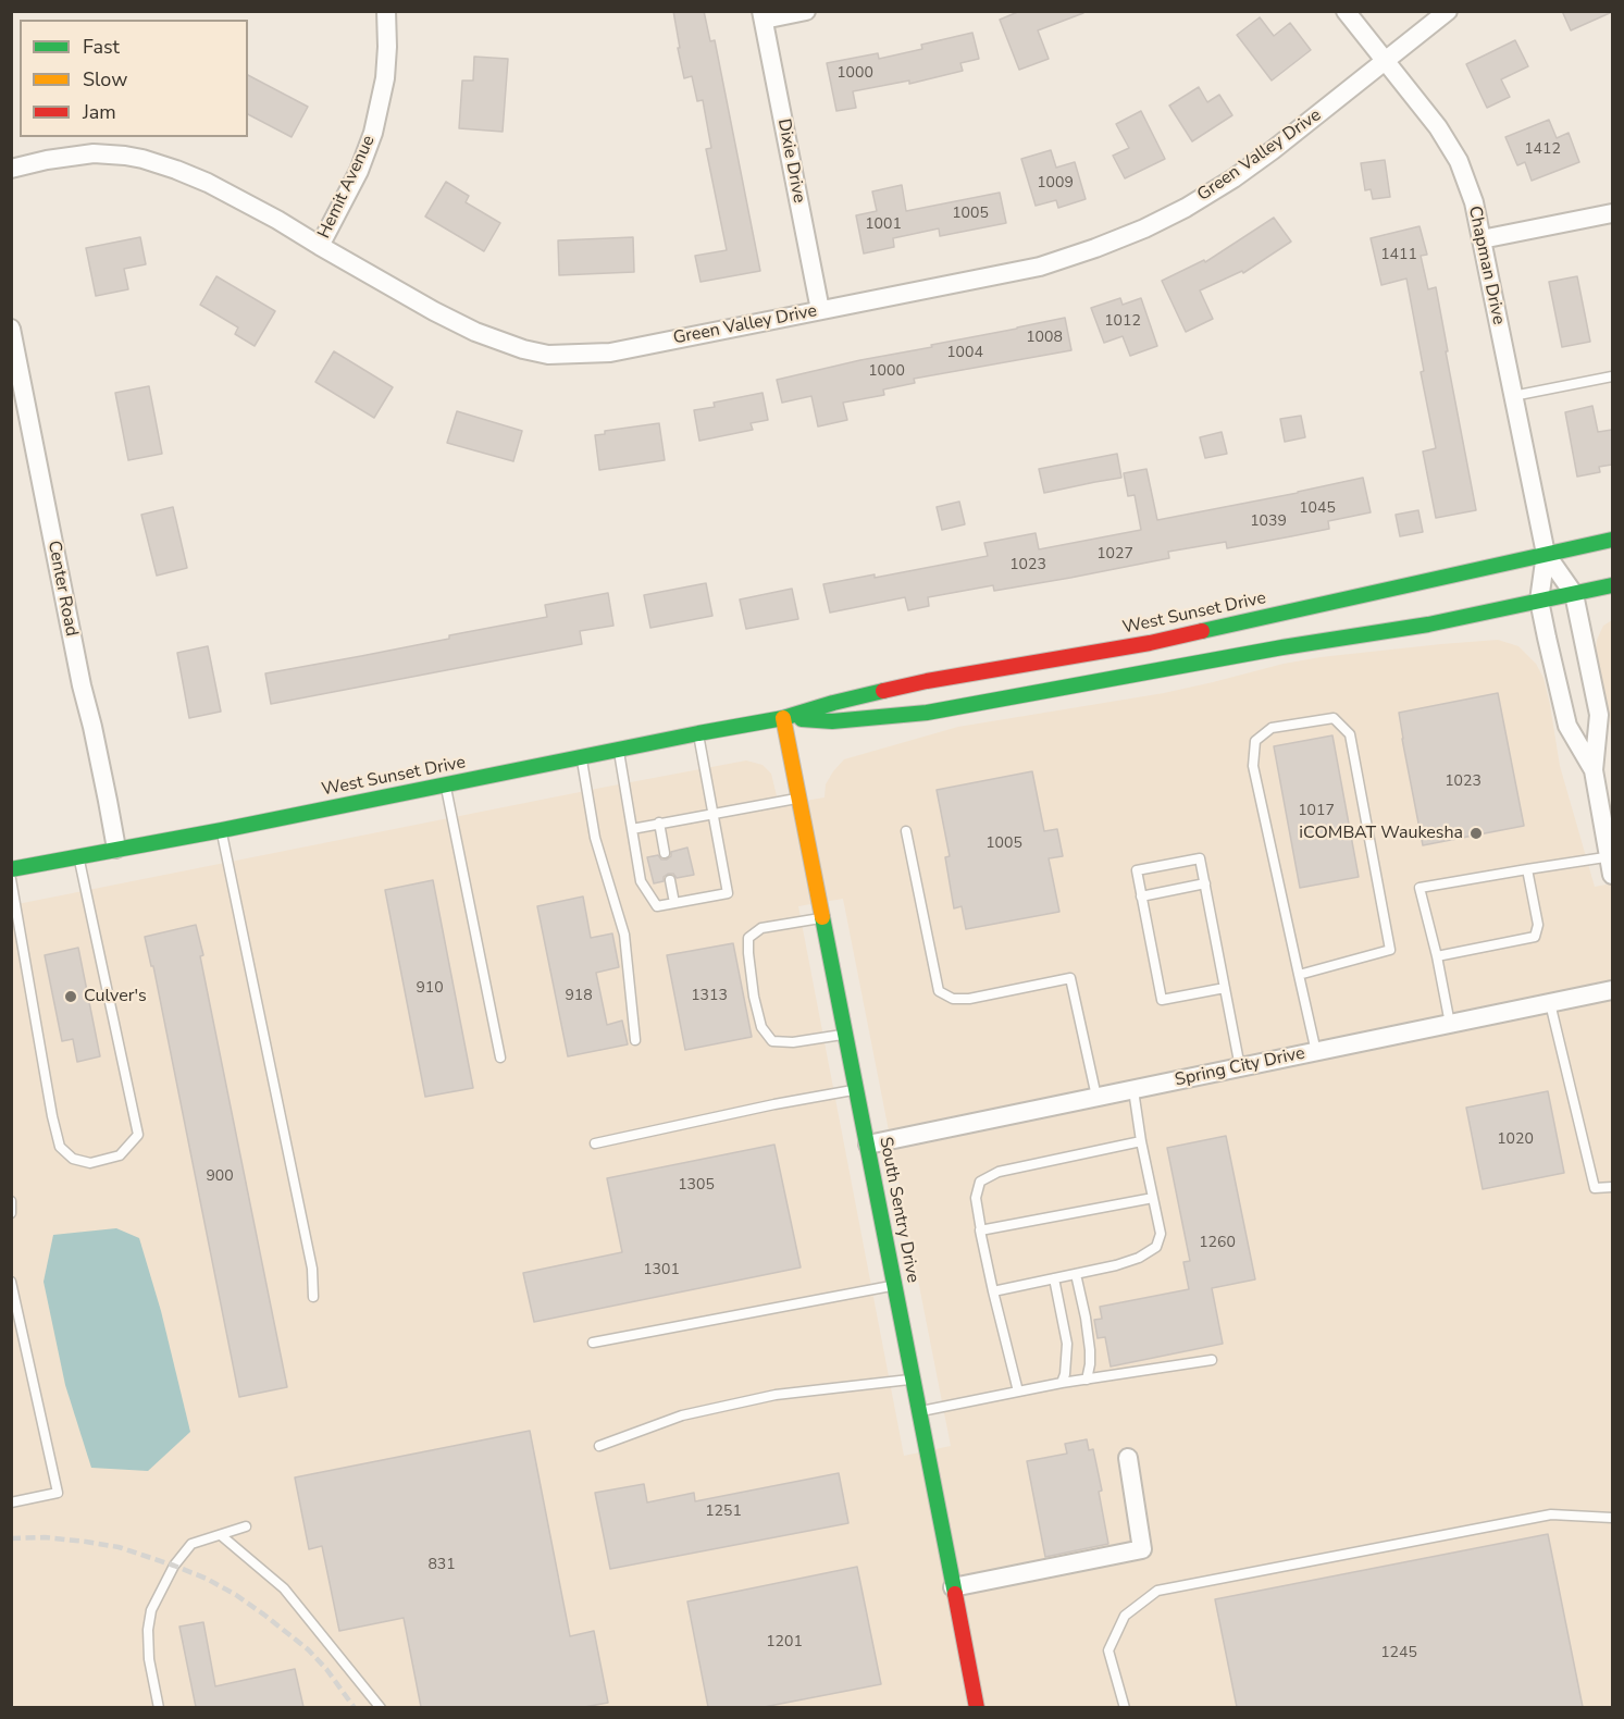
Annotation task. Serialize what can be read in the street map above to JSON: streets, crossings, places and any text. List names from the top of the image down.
{
  "streets": {
    "main road": ["West Sunset Drive", "South Sentry Drive"],
    "street": [
      "Green Valley Drive",
      "Dixie Drive",
      "Hemit Avenue",
      "Chapman Drive",
      "Center Road",
      "Spring City Drive"
    ]
  },
  "crossings": [
    ["Green Valley Drive", "Dixie Drive"],
    ["Green Valley Drive", "Hemit Avenue"],
    ["Green Valley Drive", "Chapman Drive"],
    ["Chapman Drive", "West Sunset Drive"],
    ["Center Road", "West Sunset Drive"],
    ["West Sunset Drive", "South Sentry Drive"],
    ["Spring City Drive", "South Sentry Drive"]
  ],
  "places": ["iCOMBAT Waukesha", "Culver's"],
  "house_numbers": [
    "1000",
    "1412",
    "1009",
    "1005",
    "1001",
    "1411",
    "1012",
    "1008",
    "1004",
    "1000",
    "1045",
    "1039",
    "1027",
    "1023",
    "1023",
    "1017",
    "1005",
    "910",
    "918",
    "1313",
    "1020",
    "900",
    "1305",
    "1260",
    "1301",
    "1251",
    "831",
    "1201",
    "1245"
  ],
  "legend": ["Fast", "Slow", "Jam"]
}
